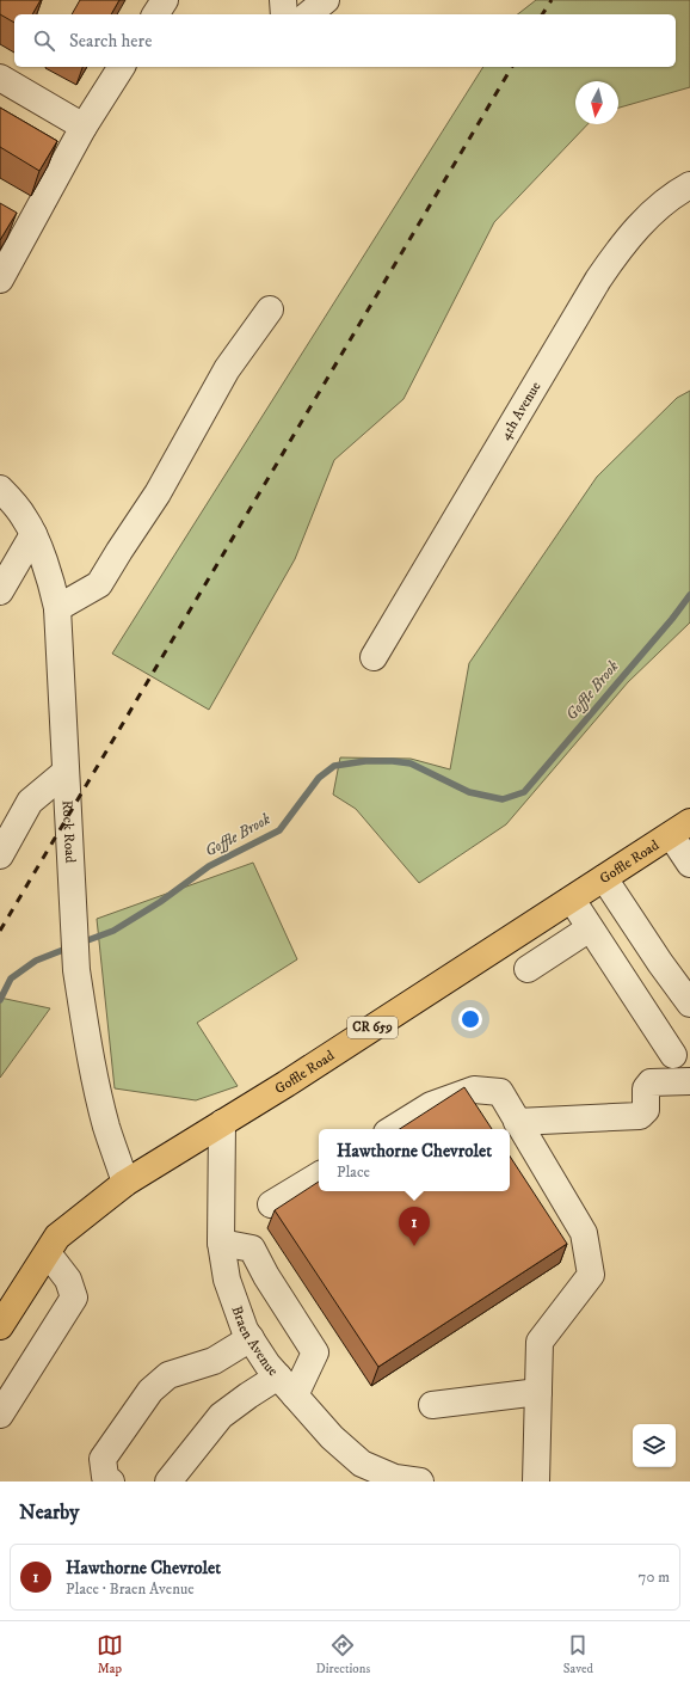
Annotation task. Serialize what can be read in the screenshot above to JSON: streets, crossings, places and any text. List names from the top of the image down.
{
  "streets": {
    "main road": ["Goffle Road", "CR 659"],
    "street": ["4th Avenue", "Rock Road", "Braen Avenue"]
  },
  "crossings": [
    ["Rock Road", "Goffle Road"],
    ["Goffle Road", "Braen Avenue"]
  ],
  "water": ["Goffle Brook"],
  "north": "bottom",
  "page": {
    "search": "Search here",
    "popup": ["Hawthorne Chevrolet", "Place"],
    "pins": "1",
    "heading": "Nearby",
    "list": [
      {
        "mark": "1",
        "name": "Hawthorne Chevrolet",
        "note": "Place · Braen Avenue",
        "value": "70 m"
      }
    ],
    "nav": ["Map", "Directions", "Saved"]
  }
}
